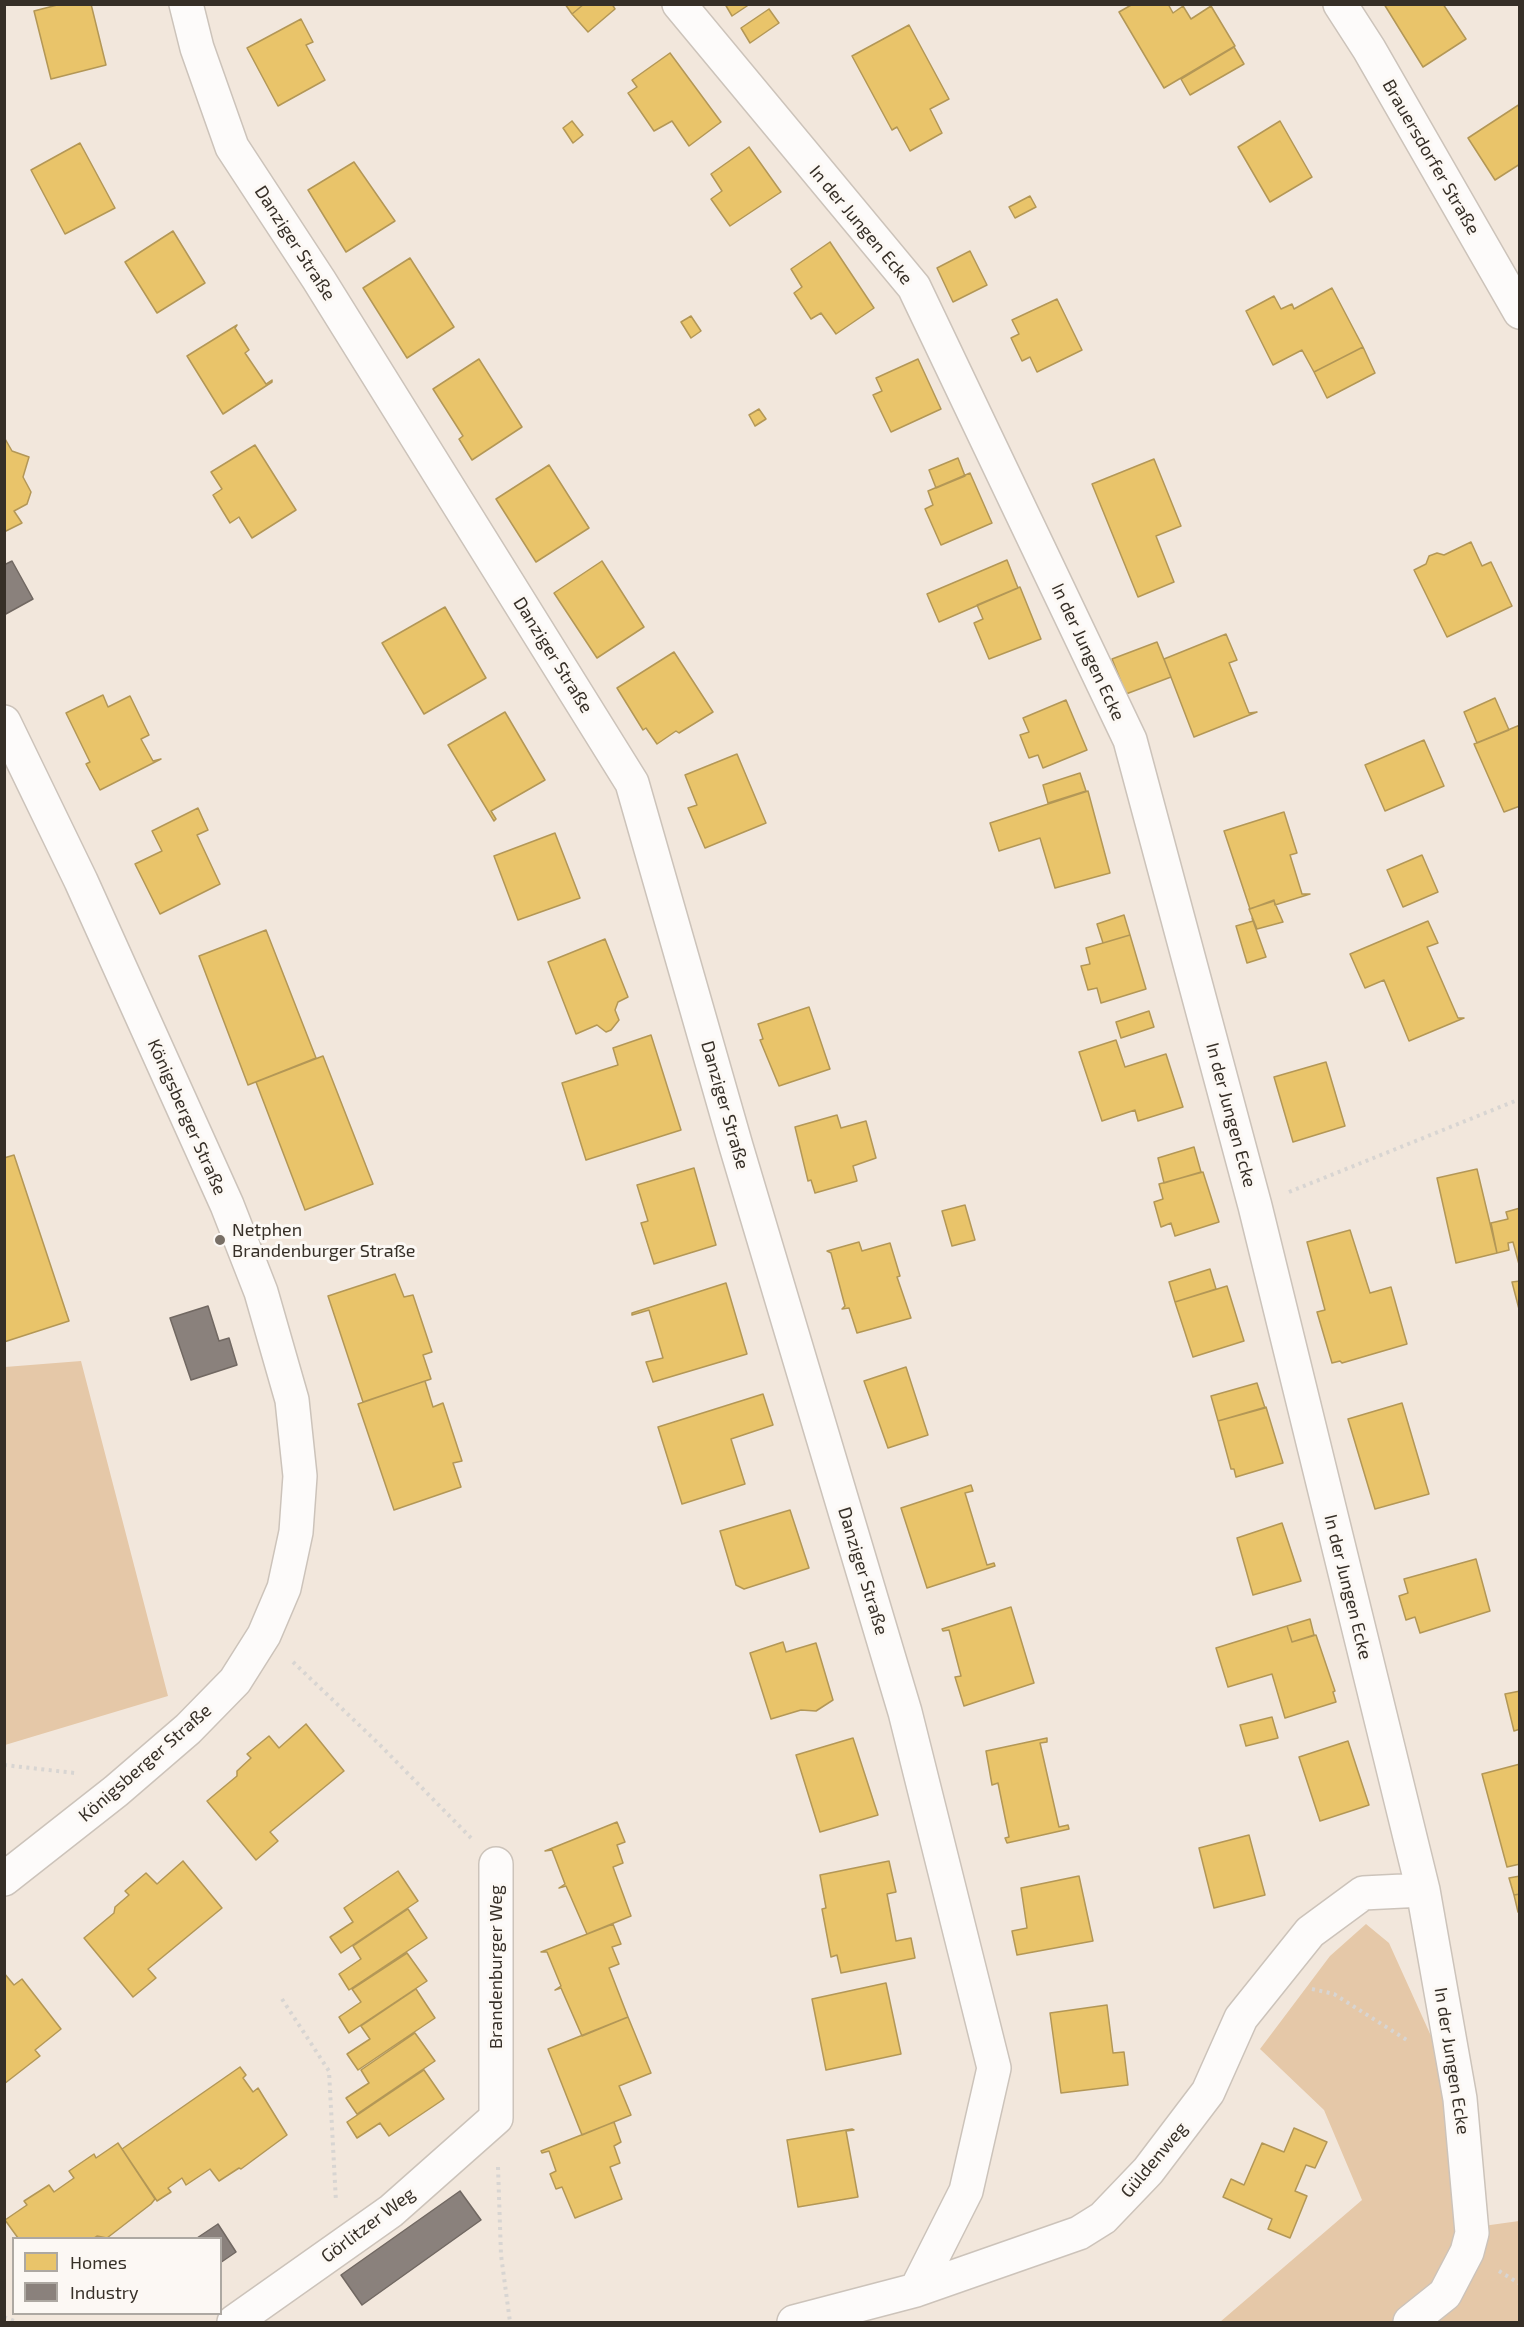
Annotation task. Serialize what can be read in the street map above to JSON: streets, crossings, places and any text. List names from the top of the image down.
{
  "streets": {
    "street": [
      "Brauersdorfer Straße",
      "In der Jungen Ecke",
      "Danziger Straße",
      "Königsberger Straße",
      "Brandenburger Weg",
      "Güldenweg",
      "Görlitzer Weg"
    ]
  },
  "crossings": [
    ["In der Jungen Ecke", "Güldenweg"],
    ["Danziger Straße", "Güldenweg"],
    ["Königsberger Straße", "Brandenburger Weg"],
    ["Brandenburger Weg", "Görlitzer Weg"]
  ],
  "places": ["Netphen Brandenburger Straße"],
  "legend": ["Homes", "Industry"]
}
